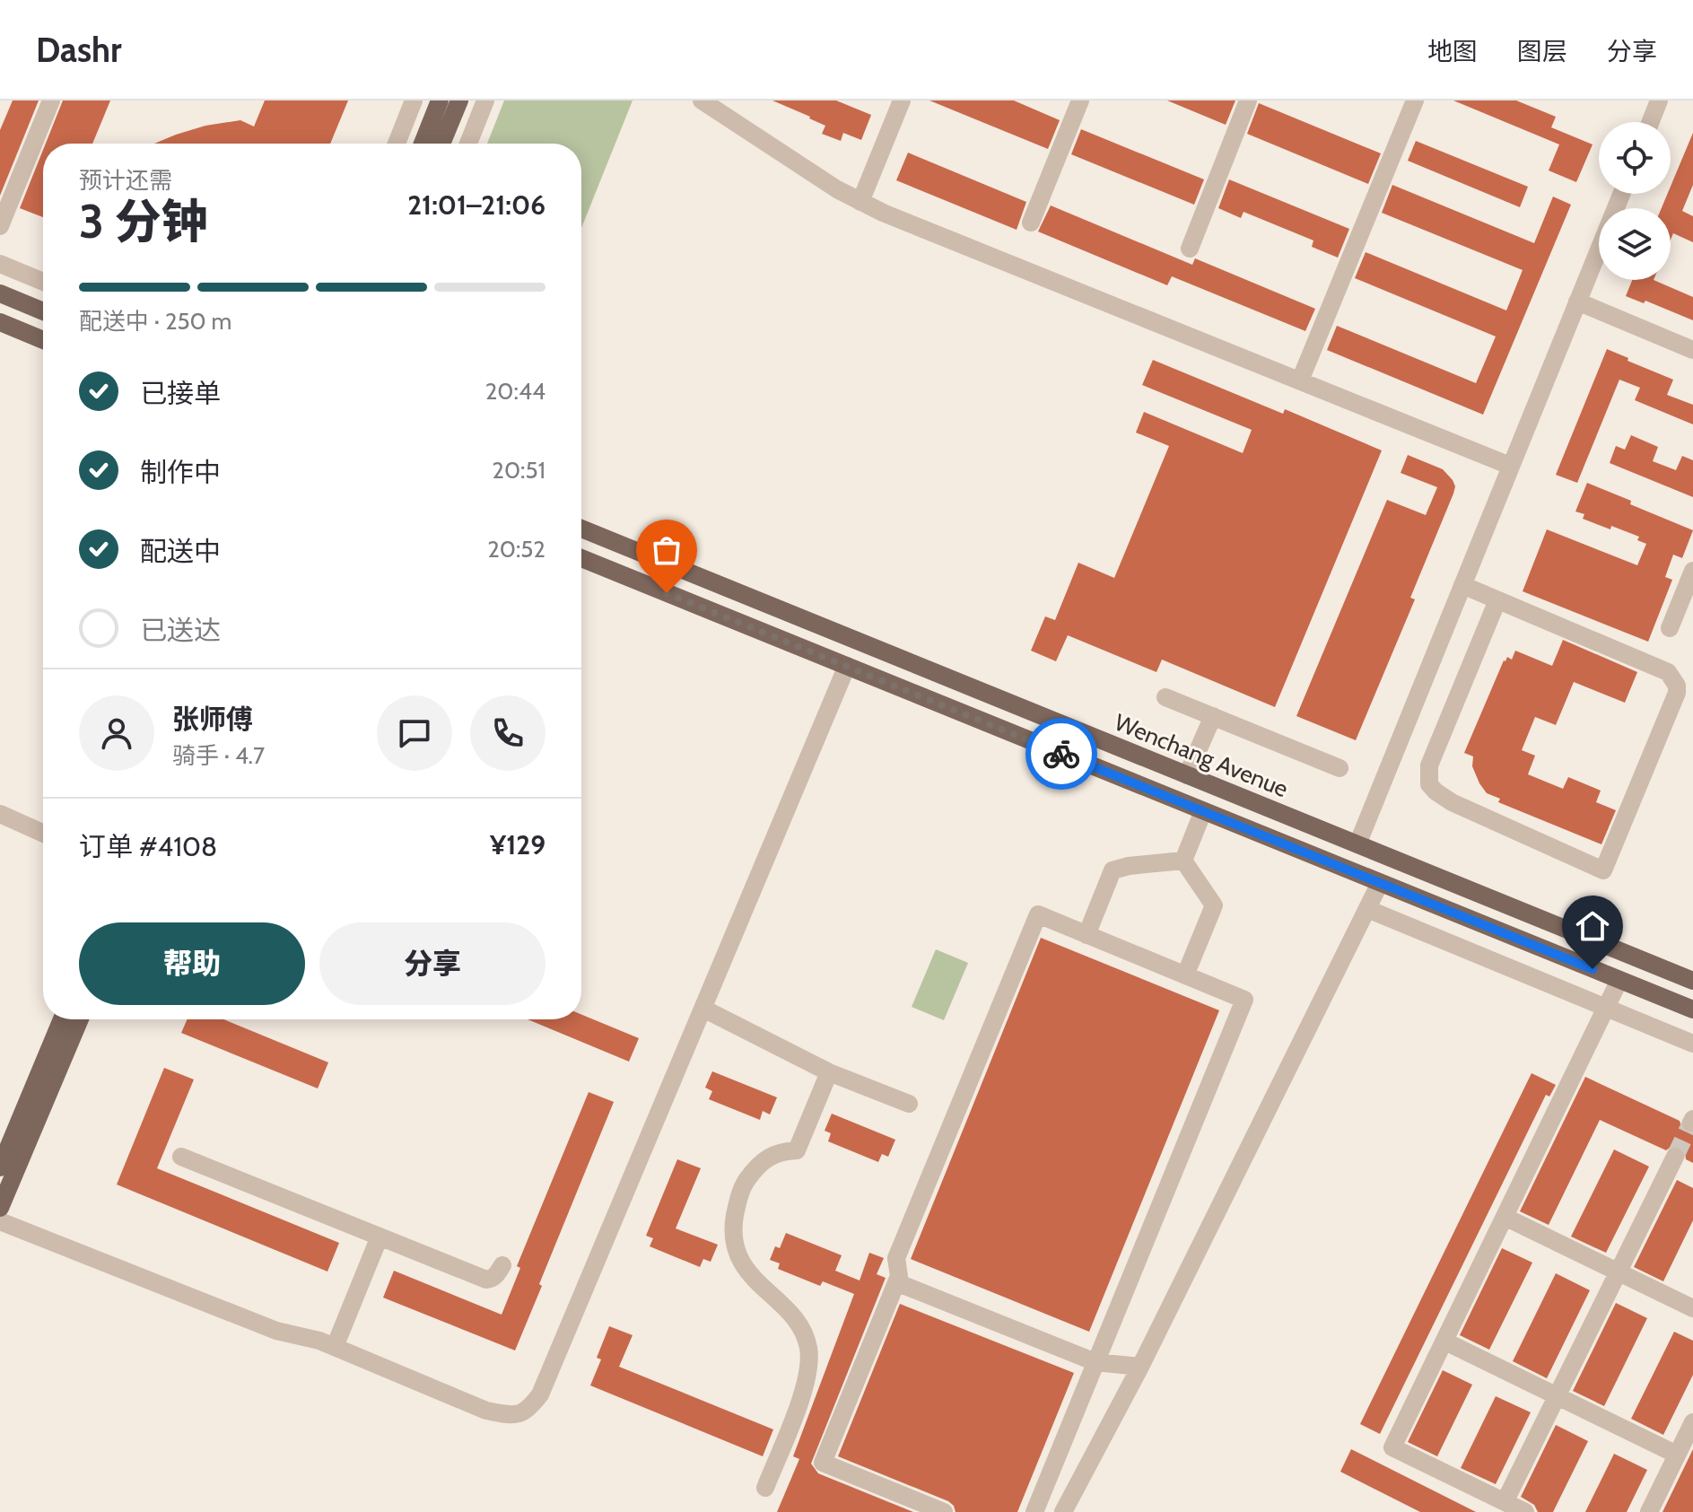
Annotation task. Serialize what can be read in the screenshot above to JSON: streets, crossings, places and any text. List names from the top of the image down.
{
  "streets": {
    "main road": ["Wenchang Avenue"]
  },
  "page": {
    "header": "Dashr",
    "nav": ["地图", "图层", "分享"],
    "heading": ["3 分钟", "预计还需", "21:01–21:06"],
    "panel": [
      "张师傅",
      "骑手 · 4.7",
      "订单 #4108",
      "¥129"
    ],
    "bar": "配送中 · 250 m",
    "list": [
      ["已接单", "20:44"],
      ["制作中", "20:51"],
      ["配送中", "20:52"],
      "已送达"
    ],
    "buttons": ["帮助", "分享"]
  }
}
